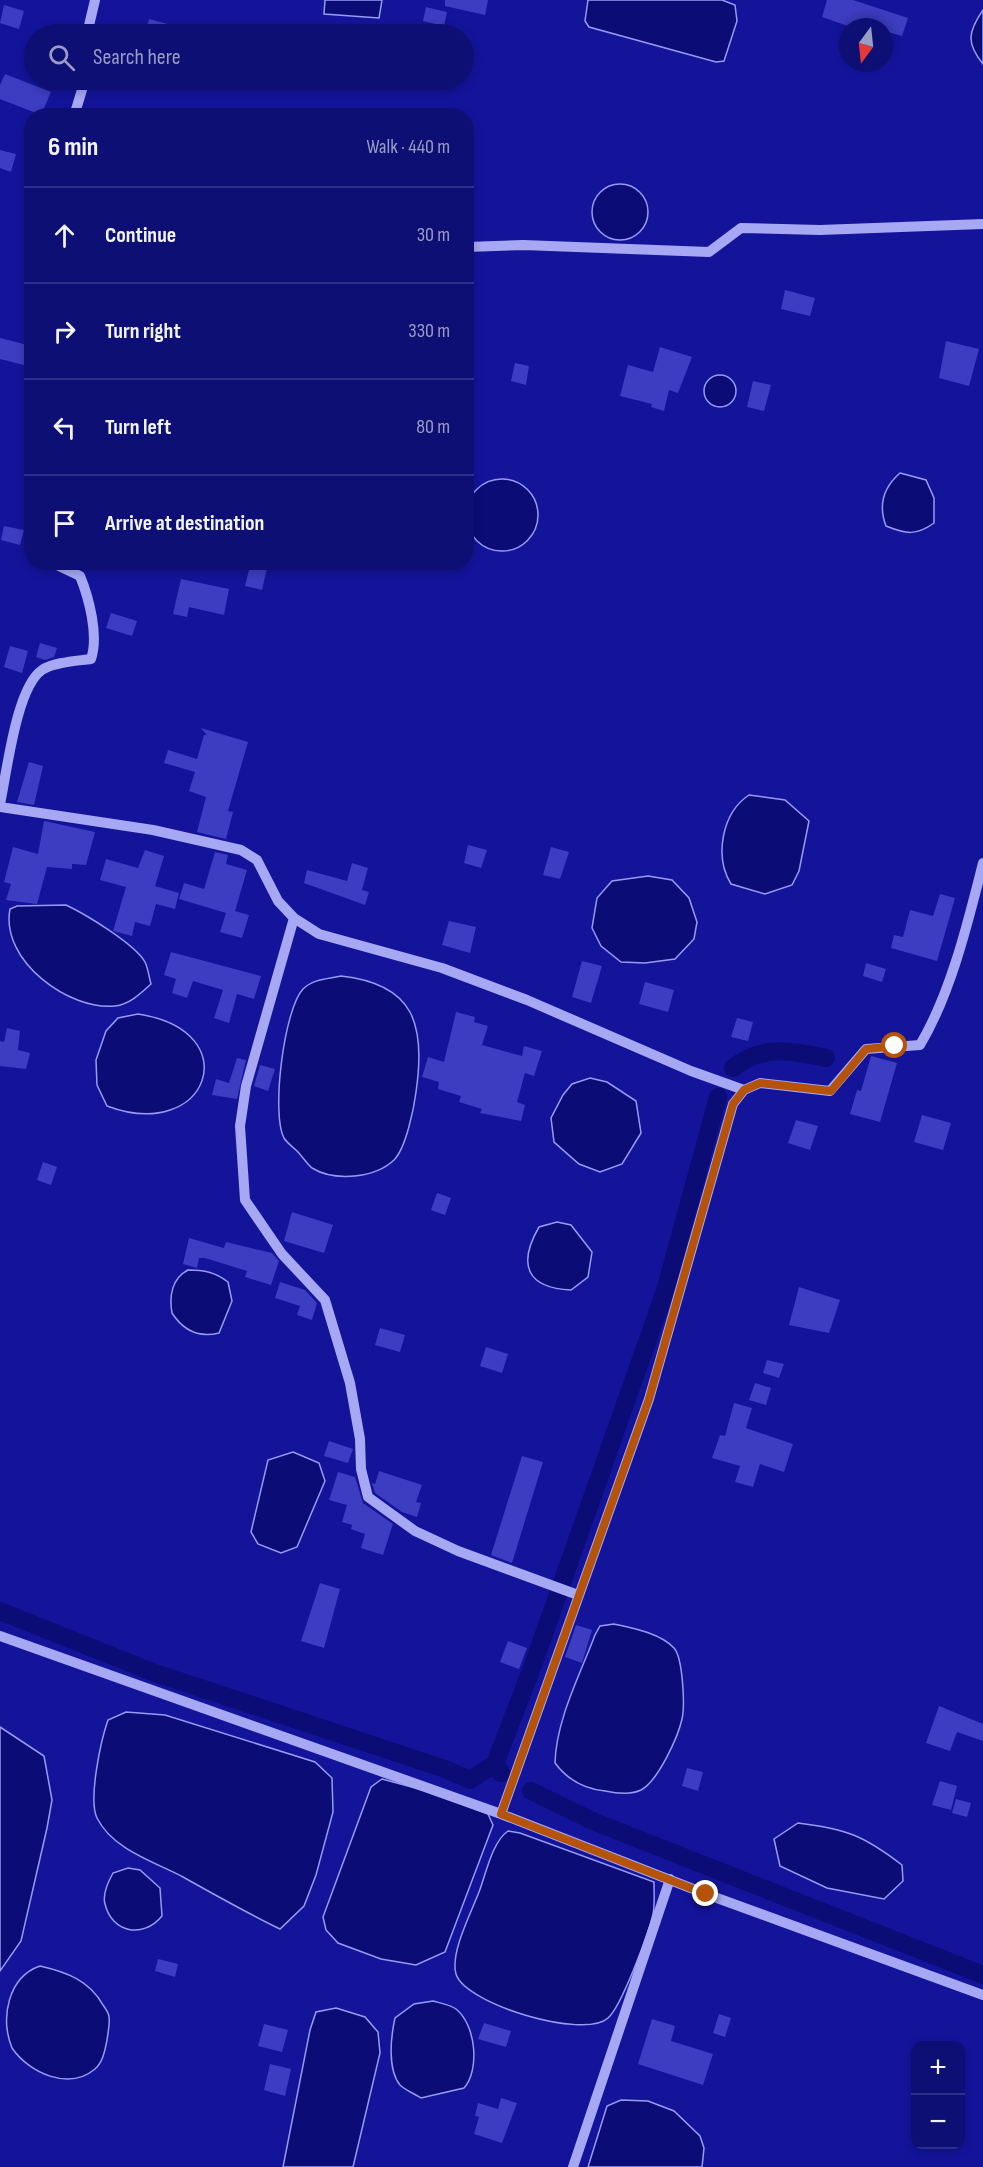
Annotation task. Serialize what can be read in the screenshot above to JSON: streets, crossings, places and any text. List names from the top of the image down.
{
  "north": "bottom",
  "page": {
    "search": "Search here",
    "heading": ["6 min", "Walk · 440 m"],
    "list": [
      ["Continue", "30 m"],
      ["Turn right", "330 m"],
      ["Turn left", "80 m"],
      "Arrive at destination"
    ],
    "map_buttons": ["+", "−"]
  }
}
